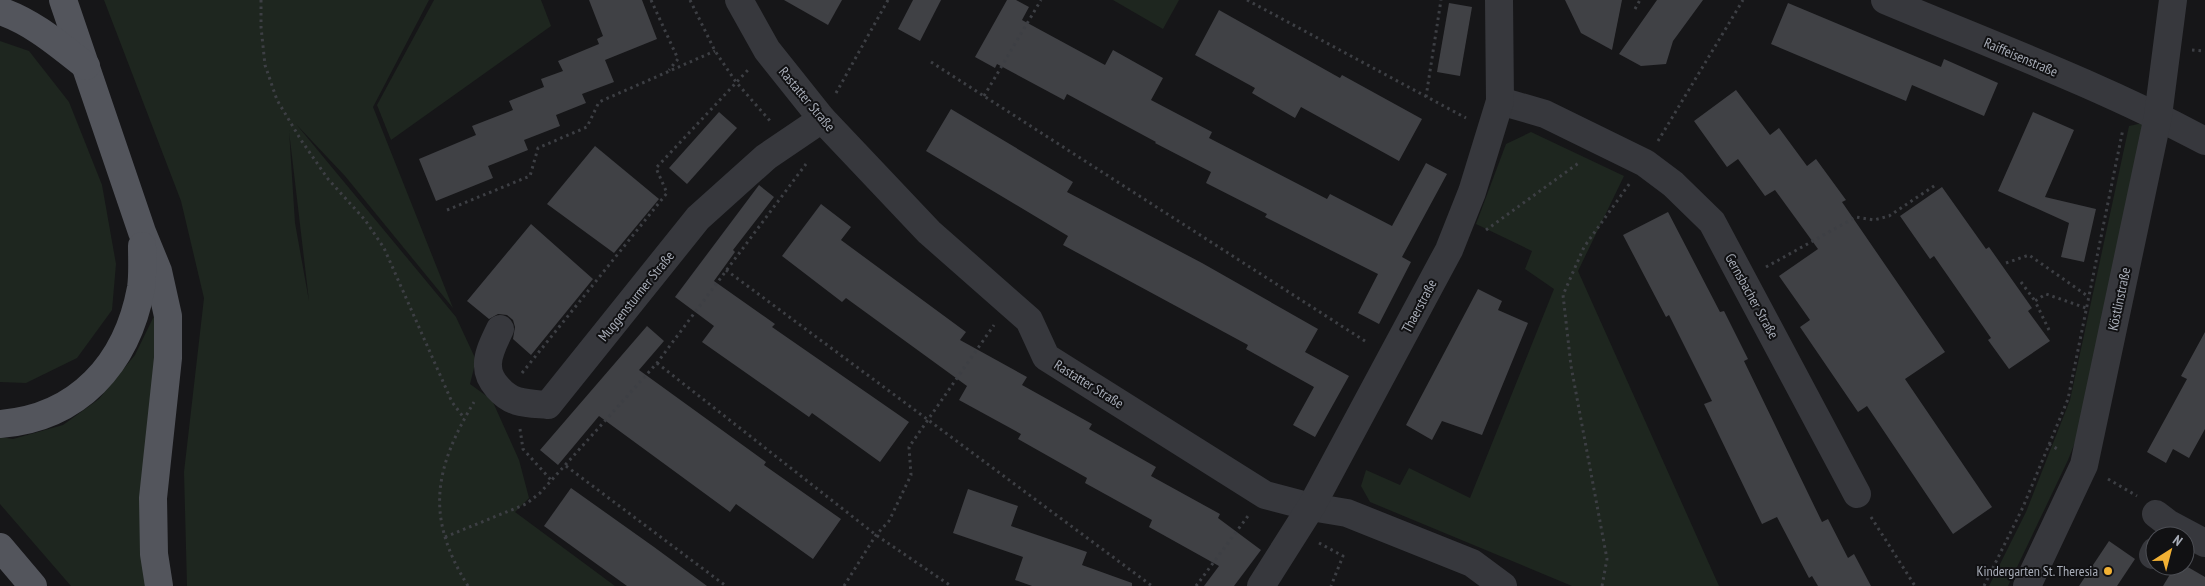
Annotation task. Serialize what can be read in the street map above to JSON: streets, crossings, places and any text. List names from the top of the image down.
{
  "streets": {
    "street": [
      "Raiffeisenstraße",
      "Rastatter Straße",
      "Muggensturmer Straße",
      "Gernsbacher Straße",
      "Köstlinstraße",
      "Thaerstraße"
    ]
  },
  "crossings": [
    ["Raiffeisenstraße", "Köstlinstraße"],
    ["Rastatter Straße", "Muggensturmer Straße"],
    ["Rastatter Straße", "Thaerstraße"],
    ["Gernsbacher Straße", "Thaerstraße"]
  ],
  "places": ["Kindergarten St. Theresia"],
  "north": "top right"
}
